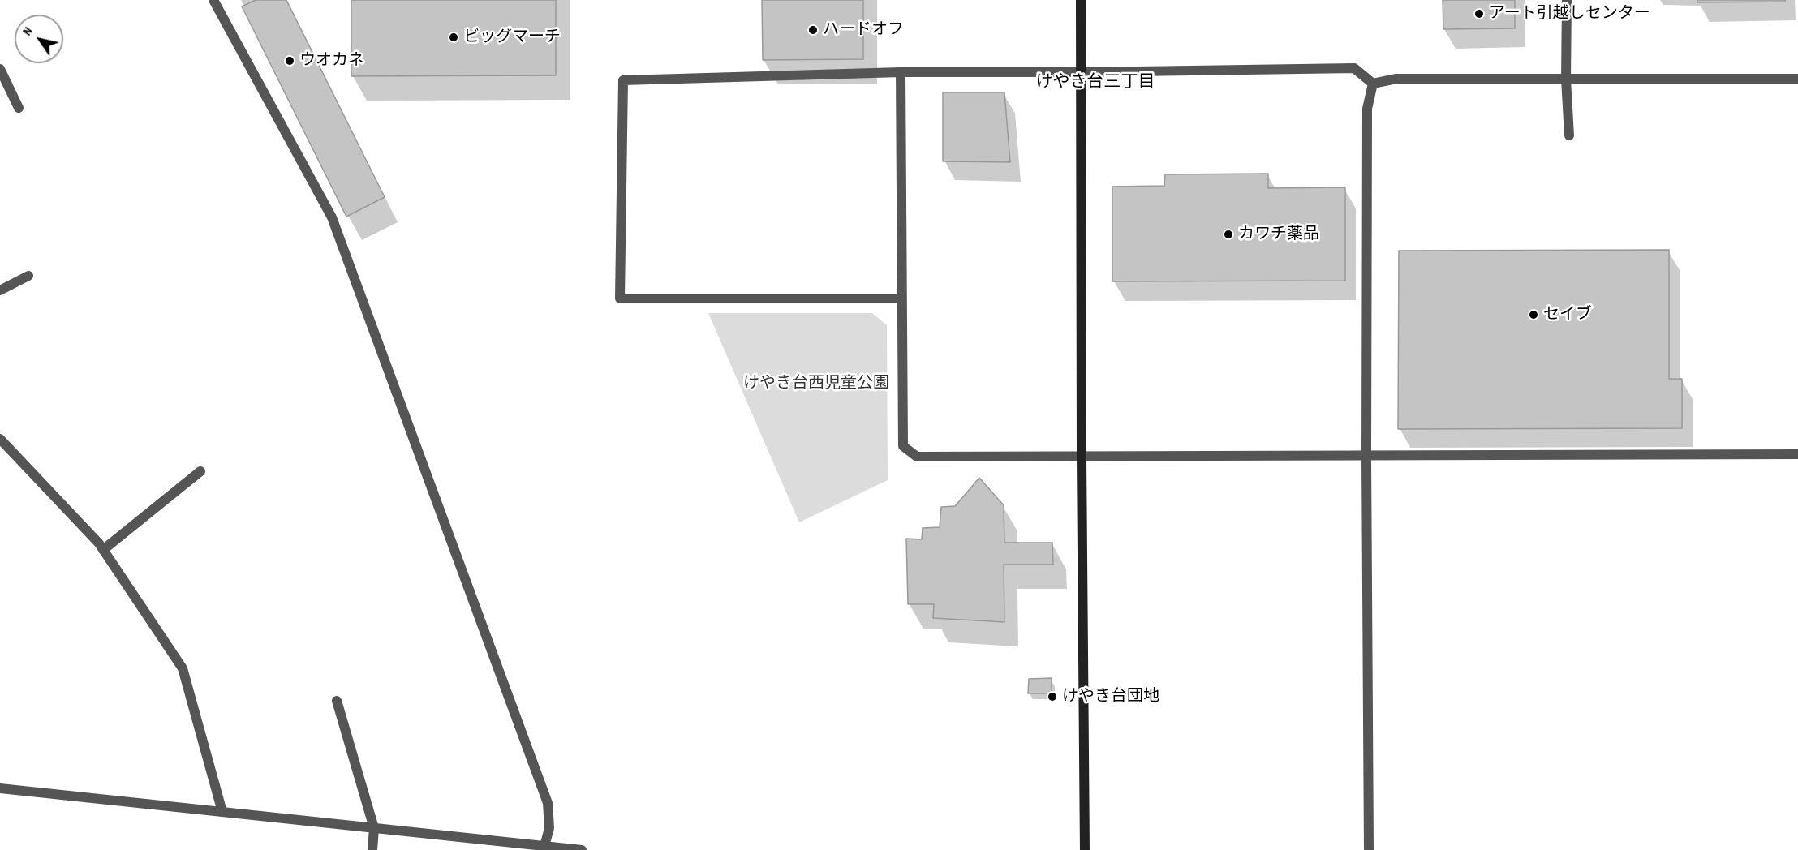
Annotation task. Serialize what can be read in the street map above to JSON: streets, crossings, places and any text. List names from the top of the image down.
{
  "districts": ["けやき台三丁目"],
  "parks": ["けやき台西児童公園"],
  "places": [
    "アート引越しセンター",
    "ハードオフ",
    "ビッグマーチ",
    "ウオカネ",
    "カワチ薬品",
    "セイブ",
    "けやき台団地"
  ],
  "north": "top left"
}
